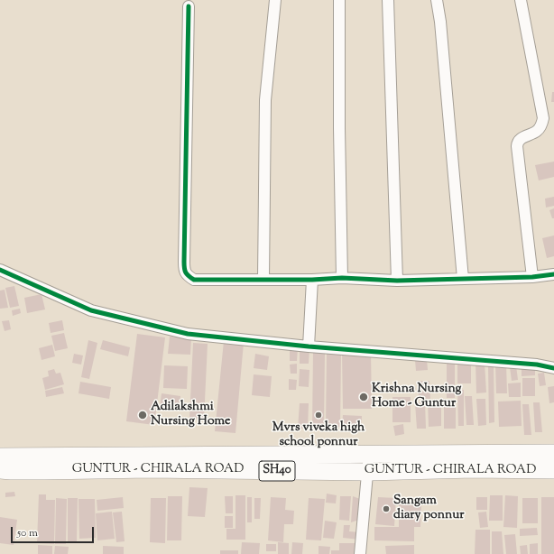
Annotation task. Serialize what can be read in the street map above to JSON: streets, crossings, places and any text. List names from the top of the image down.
{
  "streets": {
    "main road": ["GUNTUR - CHIRALA ROAD", "SH40"]
  },
  "places": [
    "Krishna Nursing Home - Guntur",
    "Adilakshmi Nursing Home",
    "Mvrs viveka high school ponnur",
    "Sangam diary ponnur"
  ],
  "scale_bar": "50 m"
}
